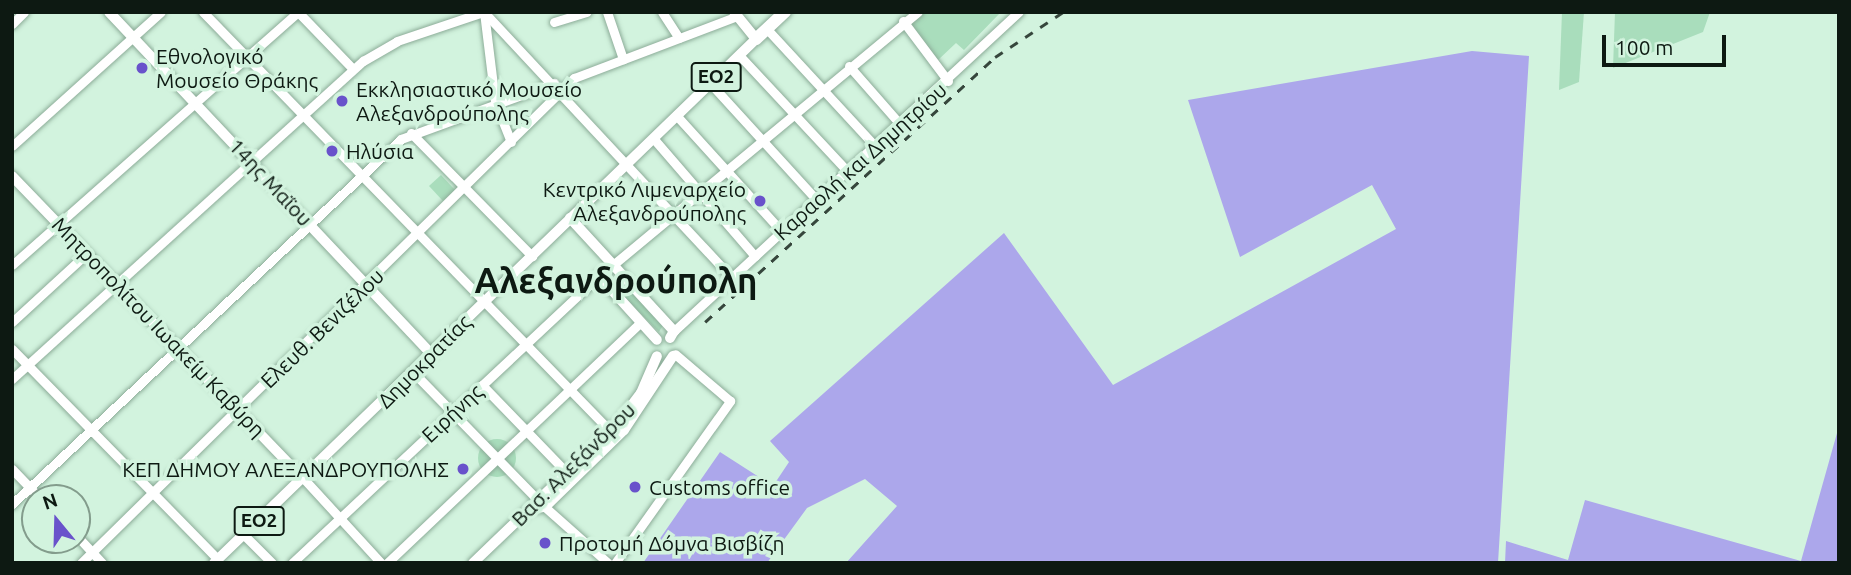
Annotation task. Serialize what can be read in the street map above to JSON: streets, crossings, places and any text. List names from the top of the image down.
{
  "streets": {
    "highway": ["ΕΟ2", "Δημοκρατίας"],
    "main road": [
      "14ης Μαΐου",
      "Μητροπολίτου Ιωακείμ Καβύρη",
      "Ειρήνης",
      "Βασ. Αλεξάνδρου"
    ],
    "street": ["Καραολή και Δημητρίου", "Ελευθ. Βενιζέλου"]
  },
  "crossings": [
    ["14ης Μαΐου", "Ελευθ. Βενιζέλου"],
    ["14ης Μαΐου", "Δημοκρατίας"],
    ["Μητροπολίτου Ιωακείμ Καβύρη", "Ελευθ. Βενιζέλου"],
    ["Μητροπολίτου Ιωακείμ Καβύρη", "Δημοκρατίας"]
  ],
  "districts": ["Αλεξανδρούπολη"],
  "places": [
    "Εθνολογικό Μουσείο Θράκης",
    "Εκκλησιαστικό Μουσείο Αλεξανδρούπολης",
    "Ηλύσια",
    "Κεντρικό Λιμεναρχείο Αλεξανδρούπολης",
    "ΚΕΠ ΔΗΜΟΥ ΑΛΕΞΑΝΔΡΟΥΠΟΛΗΣ",
    "Customs office",
    "Προτομή Δόμνα Βισβίζη"
  ],
  "scale_bar": "100 m",
  "north": "top"
}
